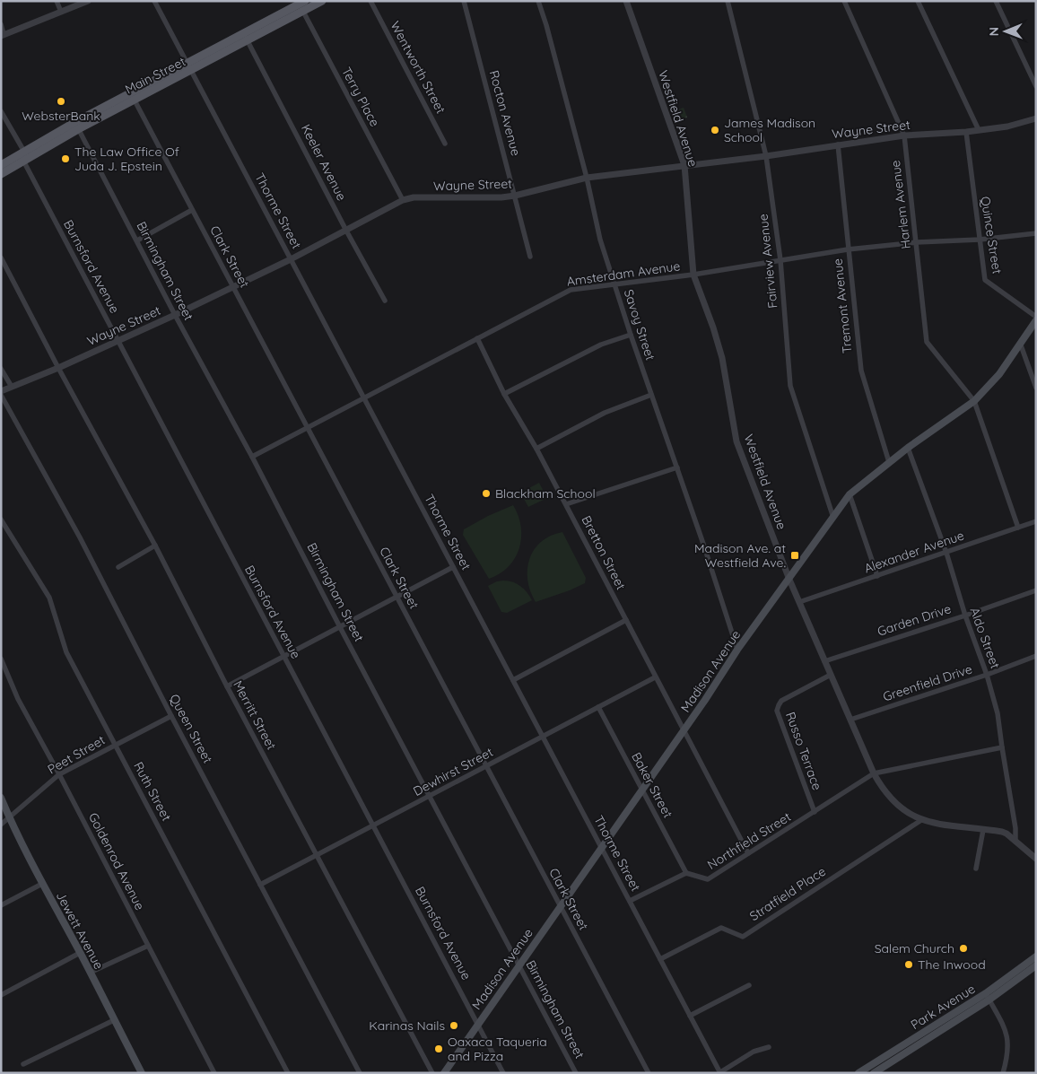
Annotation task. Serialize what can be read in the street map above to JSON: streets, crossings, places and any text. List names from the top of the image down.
{
  "streets": {
    "main road": [
      "Main Street",
      "Madison Avenue",
      "Jewett Avenue",
      "Park Avenue"
    ],
    "street": [
      "Wentworth Street",
      "Terry Place",
      "Rocton Avenue",
      "Westfield Avenue",
      "Wayne Street",
      "Keeler Avenue",
      "Harlem Avenue",
      "Thorme Street",
      "Quince Street",
      "Clark Street",
      "Fairview Avenue",
      "Burnsford Avenue",
      "Birmingham Street",
      "Amsterdam Avenue",
      "Tremont Avenue",
      "Savoy Street",
      "Alexander Avenue",
      "Bretton Street",
      "Garden Drive",
      "Aldo Street",
      "Greenfield Drive",
      "Merritt Street",
      "Queen Street",
      "Russo Terrace",
      "Peet Street",
      "Dewhirst Street",
      "Baker Street",
      "Ruth Street",
      "Northfield Street",
      "Goldenrod Avenue",
      "Stratfield Place"
    ]
  },
  "crossings": [
    ["Main Street", "Terry Place"],
    ["Main Street", "Keeler Avenue"],
    ["Main Street", "Thorme Street"],
    ["Main Street", "Clark Street"],
    ["Main Street", "Burnsford Avenue"],
    ["Main Street", "Birmingham Street"],
    ["Terry Place", "Wayne Street"],
    ["Rocton Avenue", "Wayne Street"],
    ["Westfield Avenue", "Wayne Street"],
    ["Westfield Avenue", "Amsterdam Avenue"],
    ["Westfield Avenue", "Alexander Avenue"],
    ["Westfield Avenue", "Garden Drive"],
    ["Westfield Avenue", "Aldo Street"],
    ["Westfield Avenue", "Madison Avenue"],
    ["Westfield Avenue", "Greenfield Drive"],
    ["Westfield Avenue", "Russo Terrace"],
    ["Westfield Avenue", "Northfield Street"],
    ["Westfield Avenue", "Stratfield Place"],
    ["Wayne Street", "Keeler Avenue"],
    ["Wayne Street", "Harlem Avenue"],
    ["Wayne Street", "Thorme Street"],
    ["Wayne Street", "Quince Street"],
    ["Wayne Street", "Clark Street"],
    ["Wayne Street", "Fairview Avenue"],
    ["Wayne Street", "Burnsford Avenue"],
    ["Wayne Street", "Birmingham Street"],
    ["Wayne Street", "Tremont Avenue"],
    ["Wayne Street", "Savoy Street"],
    ["Wayne Street", "Merritt Street"],
    ["Harlem Avenue", "Amsterdam Avenue"],
    ["Harlem Avenue", "Alexander Avenue"],
    ["Harlem Avenue", "Madison Avenue"],
    ["Thorme Street", "Amsterdam Avenue"],
    ["Thorme Street", "Madison Avenue"],
    ["Thorme Street", "Dewhirst Street"],
    ["Thorme Street", "Stratfield Place"],
    ["Quince Street", "Amsterdam Avenue"],
    ["Clark Street", "Amsterdam Avenue"],
    ["Clark Street", "Madison Avenue"],
    ["Clark Street", "Dewhirst Street"],
    ["Fairview Avenue", "Amsterdam Avenue"],
    ["Fairview Avenue", "Madison Avenue"],
    ["Burnsford Avenue", "Madison Avenue"],
    ["Burnsford Avenue", "Dewhirst Street"],
    ["Birmingham Street", "Amsterdam Avenue"],
    ["Birmingham Street", "Madison Avenue"],
    ["Birmingham Street", "Dewhirst Street"],
    ["Amsterdam Avenue", "Tremont Avenue"],
    ["Amsterdam Avenue", "Savoy Street"],
    ["Amsterdam Avenue", "Bretton Street"],
    ["Tremont Avenue", "Madison Avenue"],
    ["Savoy Street", "Madison Avenue"],
    ["Alexander Avenue", "Aldo Street"],
    ["Bretton Street", "Madison Avenue"],
    ["Bretton Street", "Dewhirst Street"],
    ["Bretton Street", "Northfield Street"],
    ["Garden Drive", "Aldo Street"],
    ["Aldo Street", "Madison Avenue"],
    ["Aldo Street", "Greenfield Drive"],
    ["Madison Avenue", "Baker Street"],
    ["Merritt Street", "Dewhirst Street"],
    ["Queen Street", "Peet Street"],
    ["Queen Street", "Dewhirst Street"],
    ["Russo Terrace", "Northfield Street"],
    ["Peet Street", "Ruth Street"],
    ["Peet Street", "Goldenrod Avenue"],
    ["Peet Street", "Jewett Avenue"],
    ["Dewhirst Street", "Baker Street"],
    ["Baker Street", "Northfield Street"]
  ],
  "places": {
    "other": [
      "WebsterBank",
      "James Madison School",
      "The Law Office Of Juda J. Epstein",
      "Blackham School",
      "Salem Church",
      "The Inwood",
      "Karinas Nails",
      "Oaxaca Taqueria and Pizza"
    ],
    "transit": ["Madison Ave. at Westfield Ave."]
  },
  "north": "left"
}
